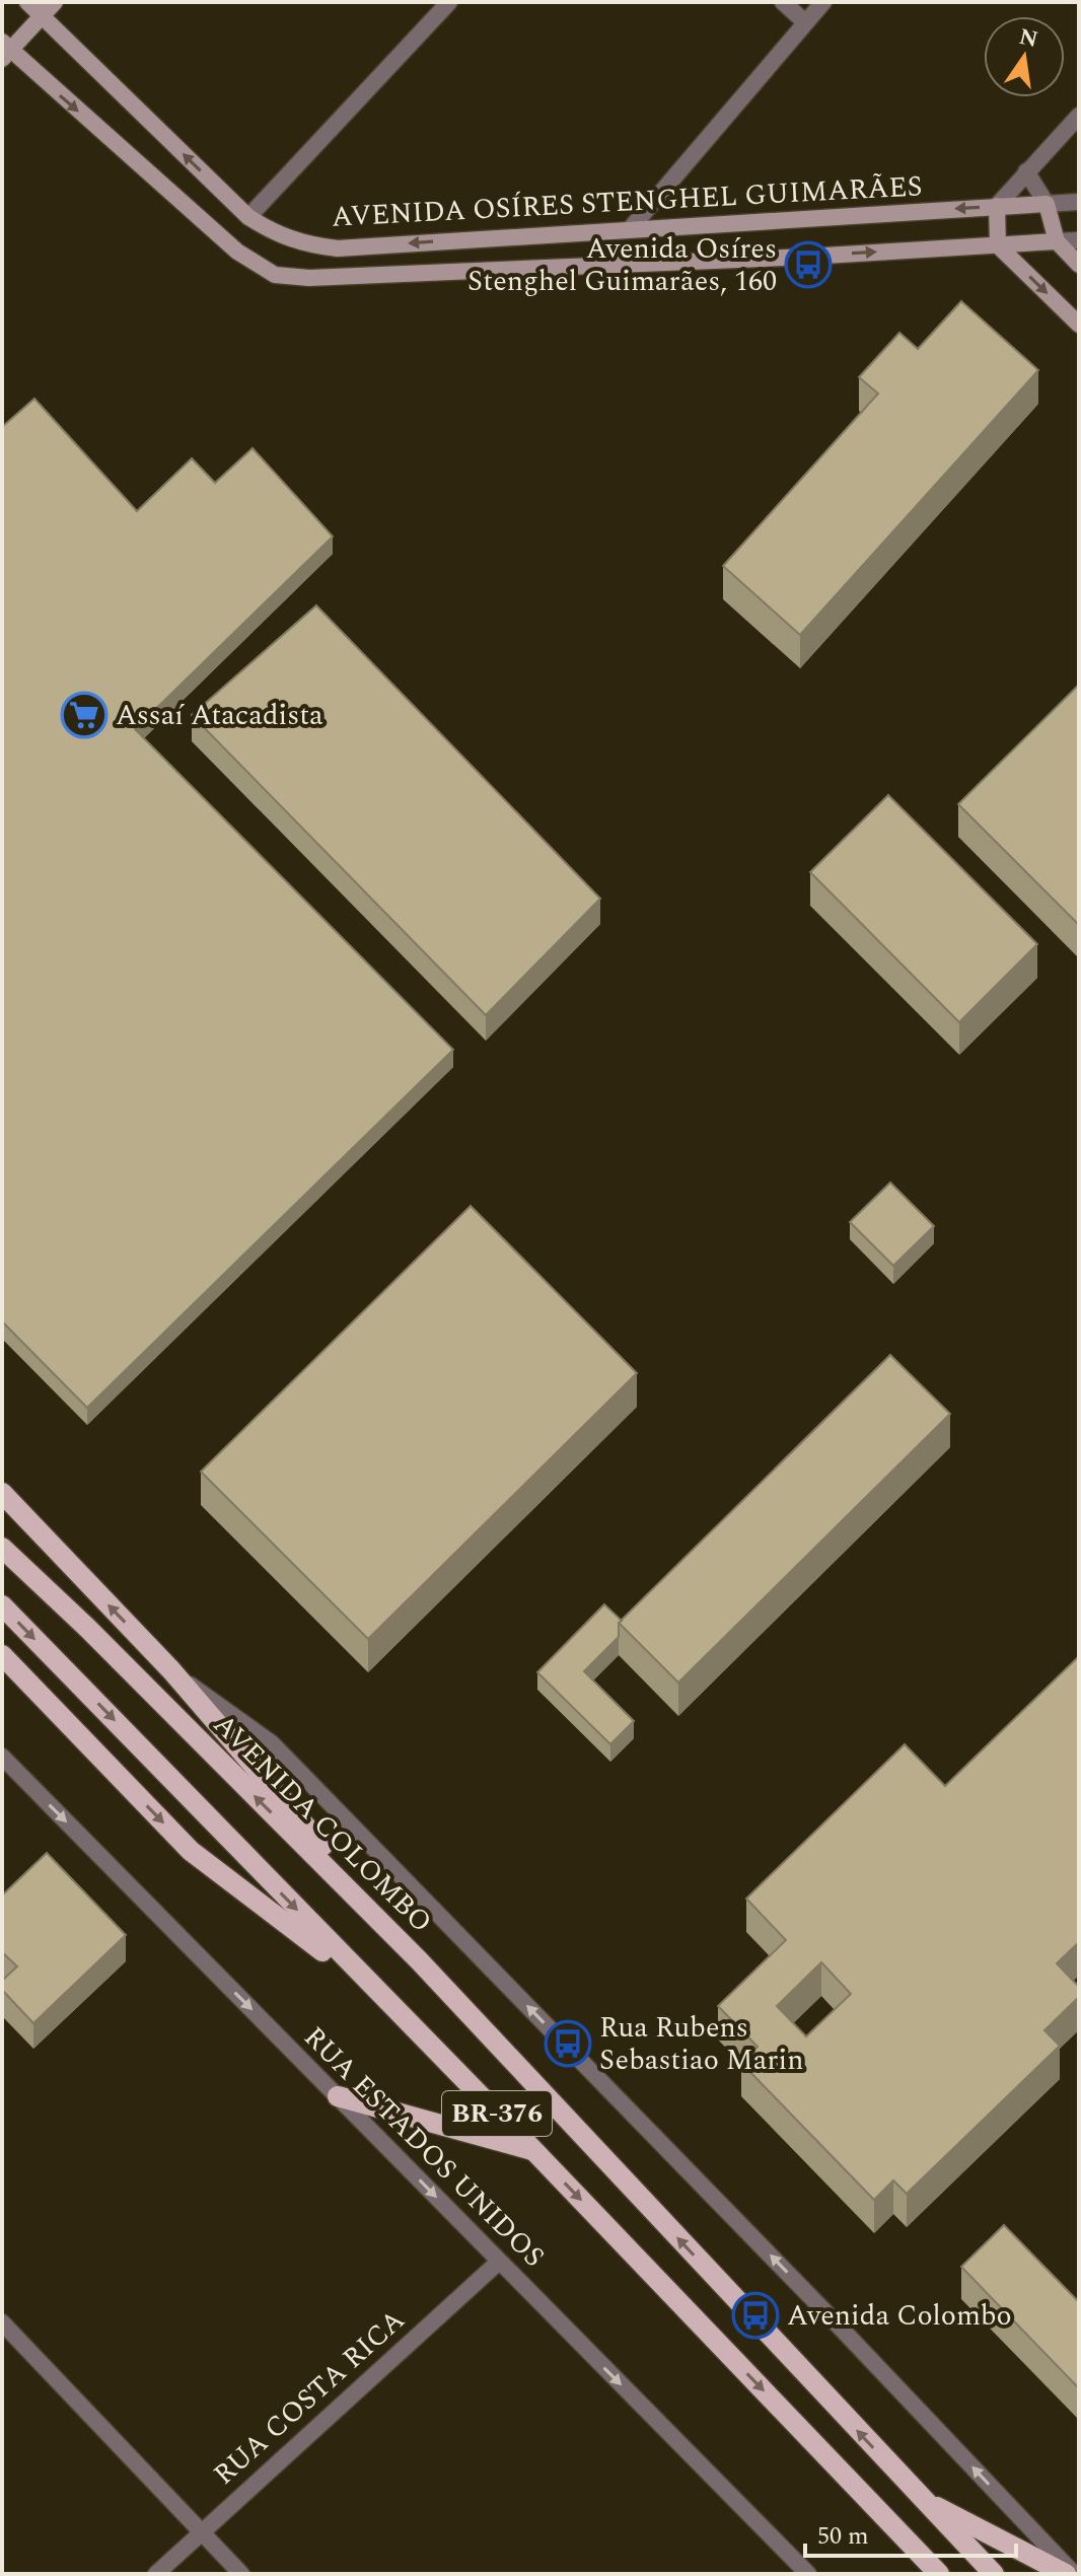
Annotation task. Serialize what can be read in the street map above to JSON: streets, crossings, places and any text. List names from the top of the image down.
{
  "streets": {
    "main road": ["AVENIDA OSÍRES STENGHEL GUIMARÃES", "AVENIDA COLOMBO", "BR-376"],
    "street": ["RUA ESTADOS UNIDOS", "RUA COSTA RICA"]
  },
  "crossings": [
    ["RUA ESTADOS UNIDOS", "RUA COSTA RICA"]
  ],
  "one_way": ["RUA ESTADOS UNIDOS"],
  "places": {
    "bus stop": ["Avenida Osíres Stenghel Guimarães, 160", "Rua Rubens Sebastiao Marin", "Avenida Colombo"],
    "supermarket": ["Assaí Atacadista"]
  },
  "scale_bar": "50 m",
  "north": "top"
}
